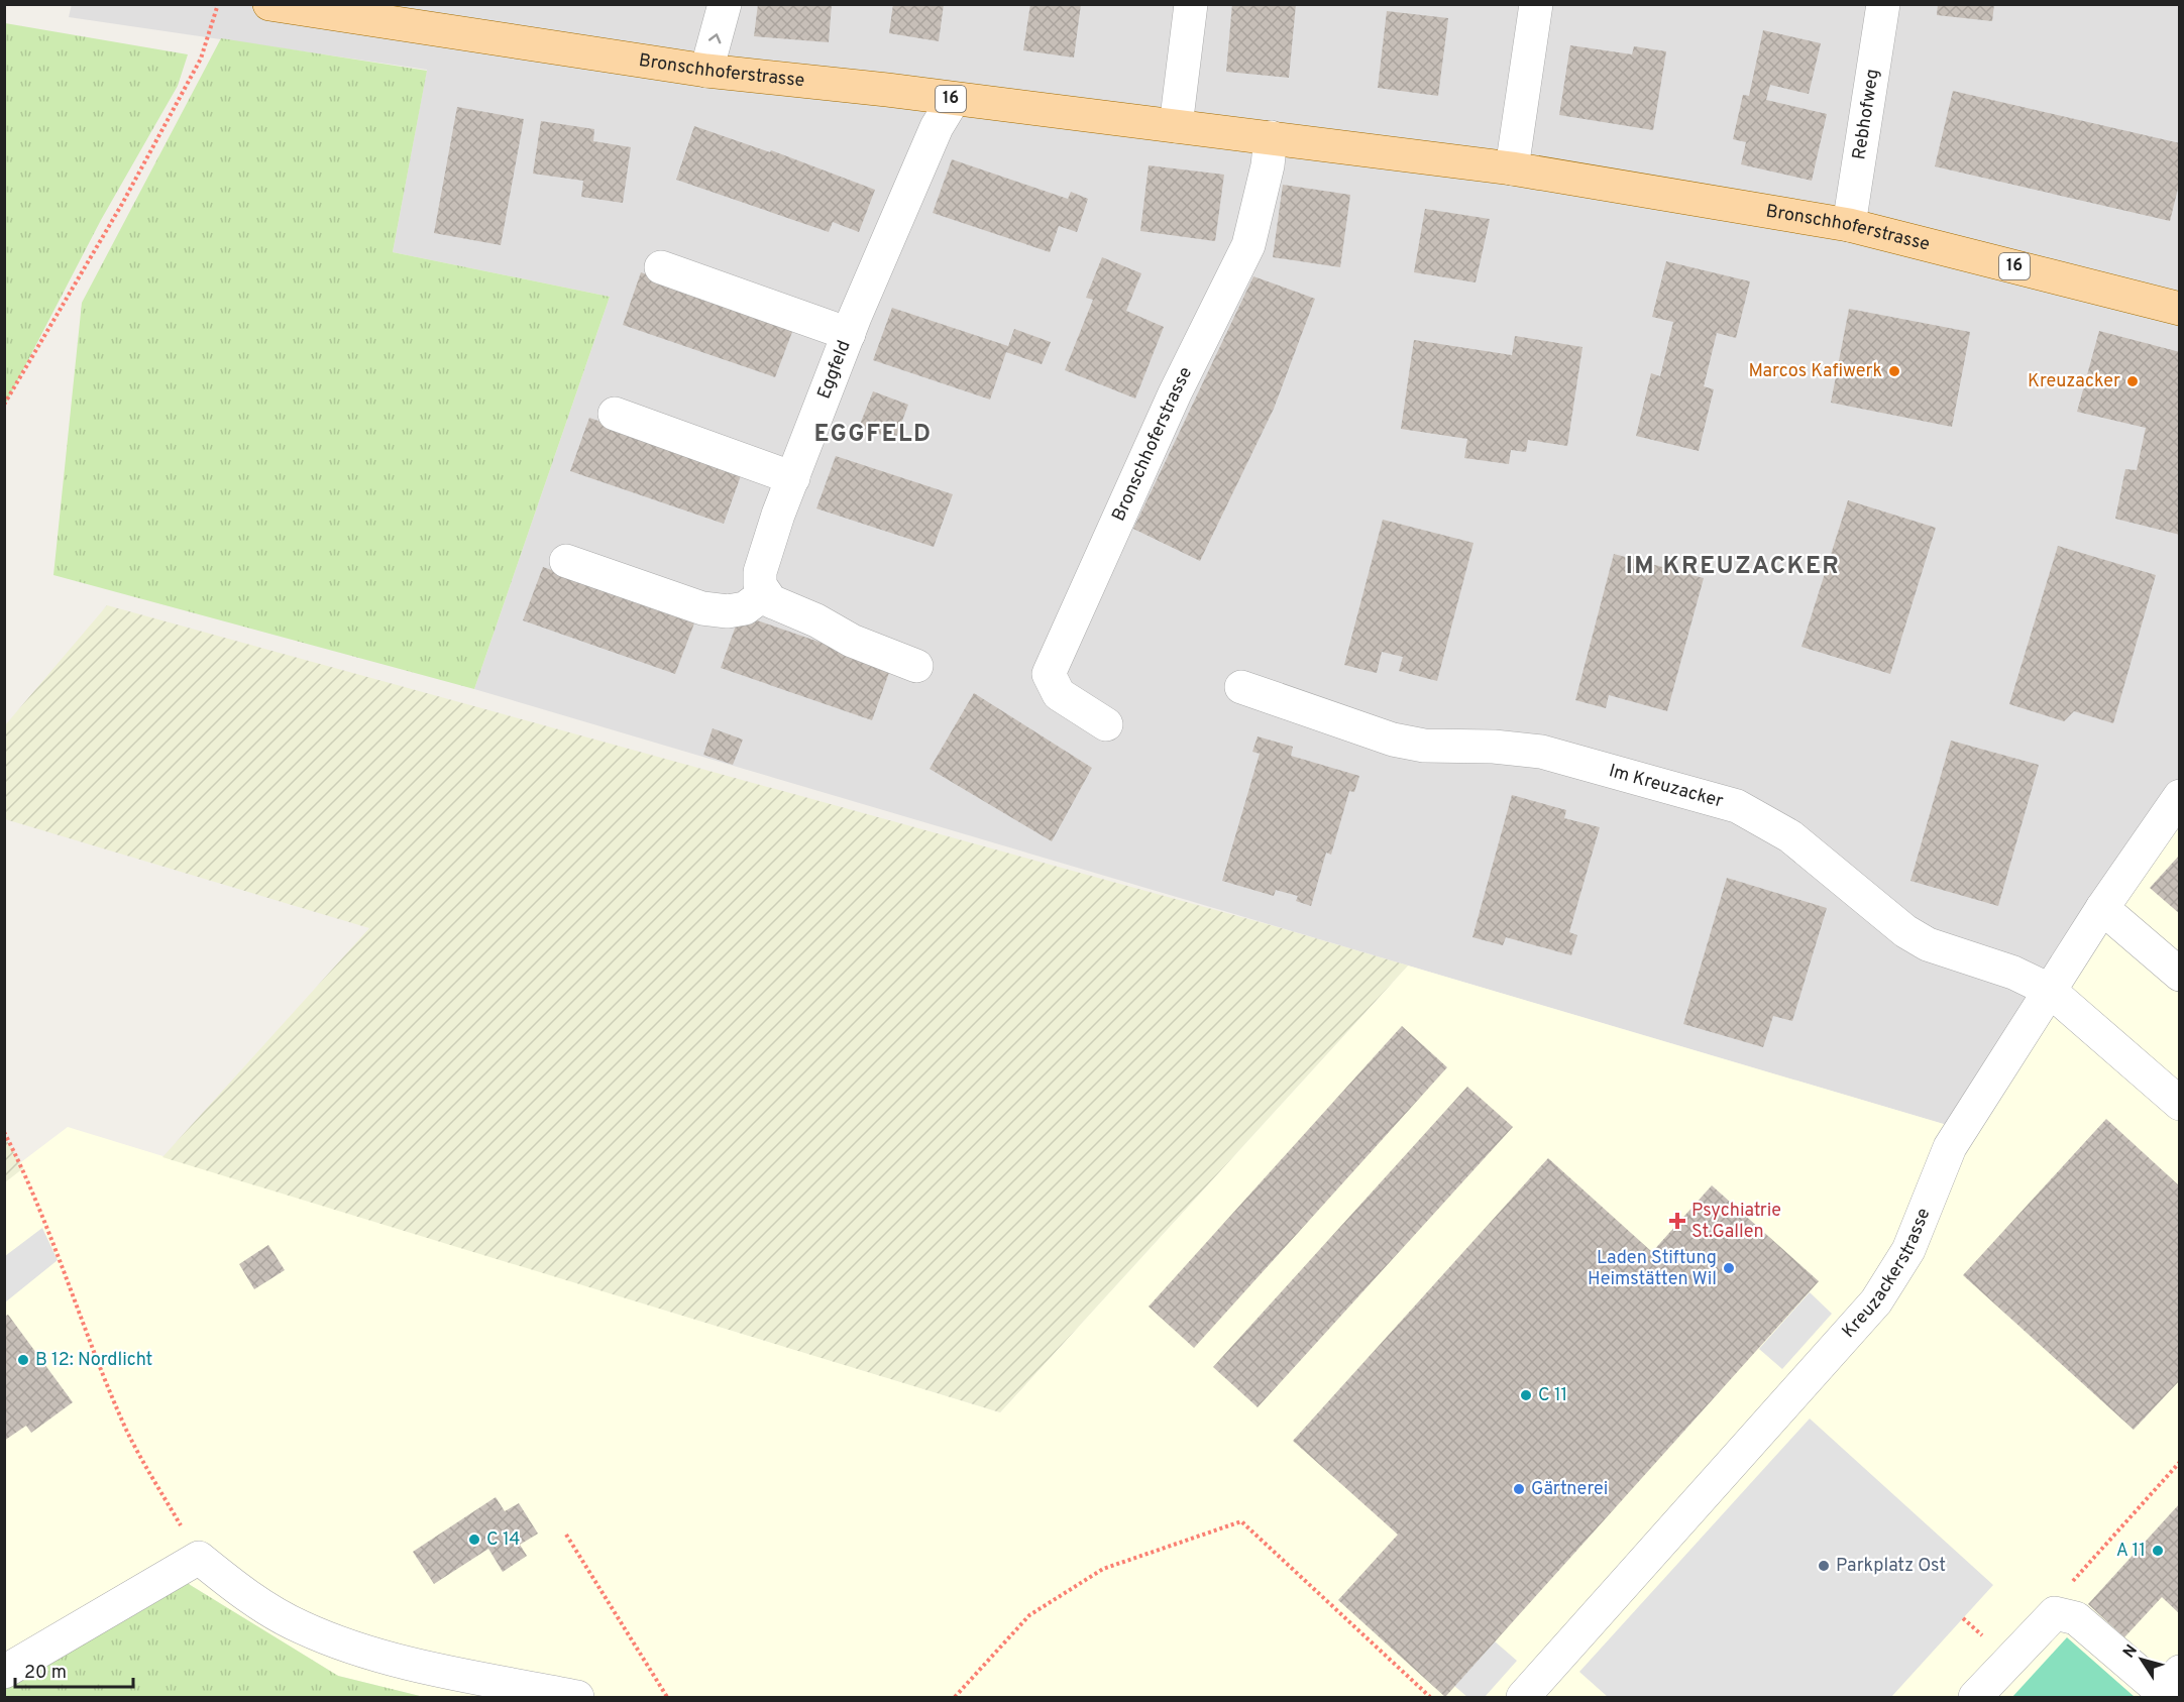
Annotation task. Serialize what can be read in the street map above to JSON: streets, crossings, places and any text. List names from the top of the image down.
{
  "streets": {
    "main road": ["Bronschhoferstrasse", "16"],
    "street": [
      "Rebhofweg",
      "Eggfeld",
      "Im Kreuzacker",
      "Kreuzackerstrasse"
    ]
  },
  "crossings": [
    ["Bronschhoferstrasse", "Rebhofweg"],
    ["Bronschhoferstrasse", "Eggfeld"],
    ["Im Kreuzacker", "Kreuzackerstrasse"]
  ],
  "districts": ["EGGFELD", "IM KREUZACKER"],
  "places": {
    "other": [
      "Marcos Kafiwerk",
      "Kreuzacker",
      "Laden Stiftung Heimstätten Wil",
      "B 12: Nordlicht",
      "C 11",
      "Gärtnerei",
      "C 14",
      "A 11",
      "Parkplatz Ost"
    ],
    "health": ["Psychiatrie St.Gallen"]
  },
  "scale_bar": "20 m",
  "north": "top left"
}
